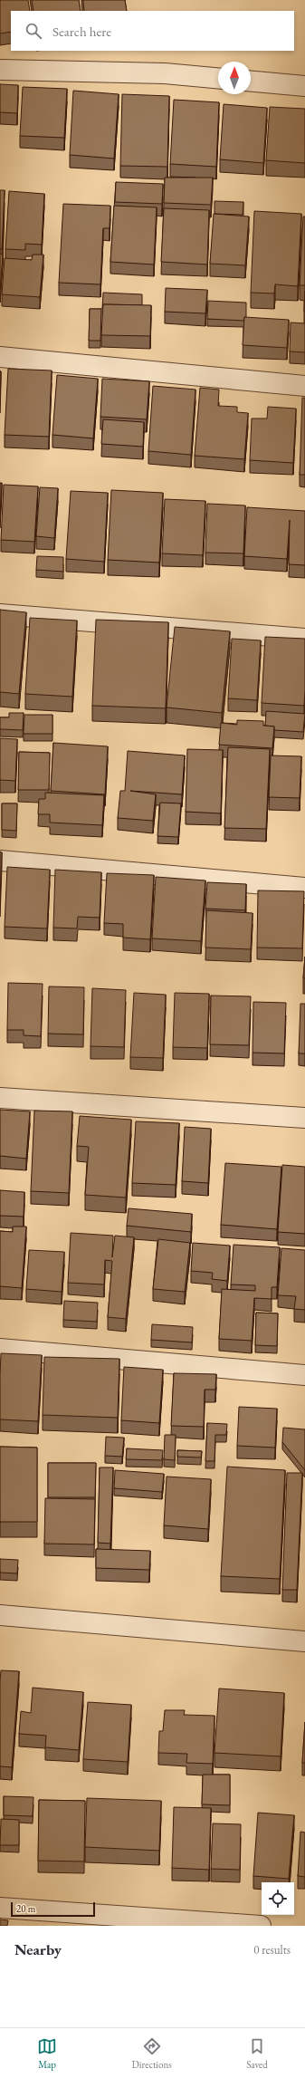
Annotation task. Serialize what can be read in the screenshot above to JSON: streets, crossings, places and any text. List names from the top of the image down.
{
  "scale_bar": "20 m",
  "north": "top",
  "page": {
    "search": "Search here",
    "scale": "20 m",
    "heading": ["Nearby", "0 results"],
    "nav": ["Map", "Directions", "Saved"]
  }
}
